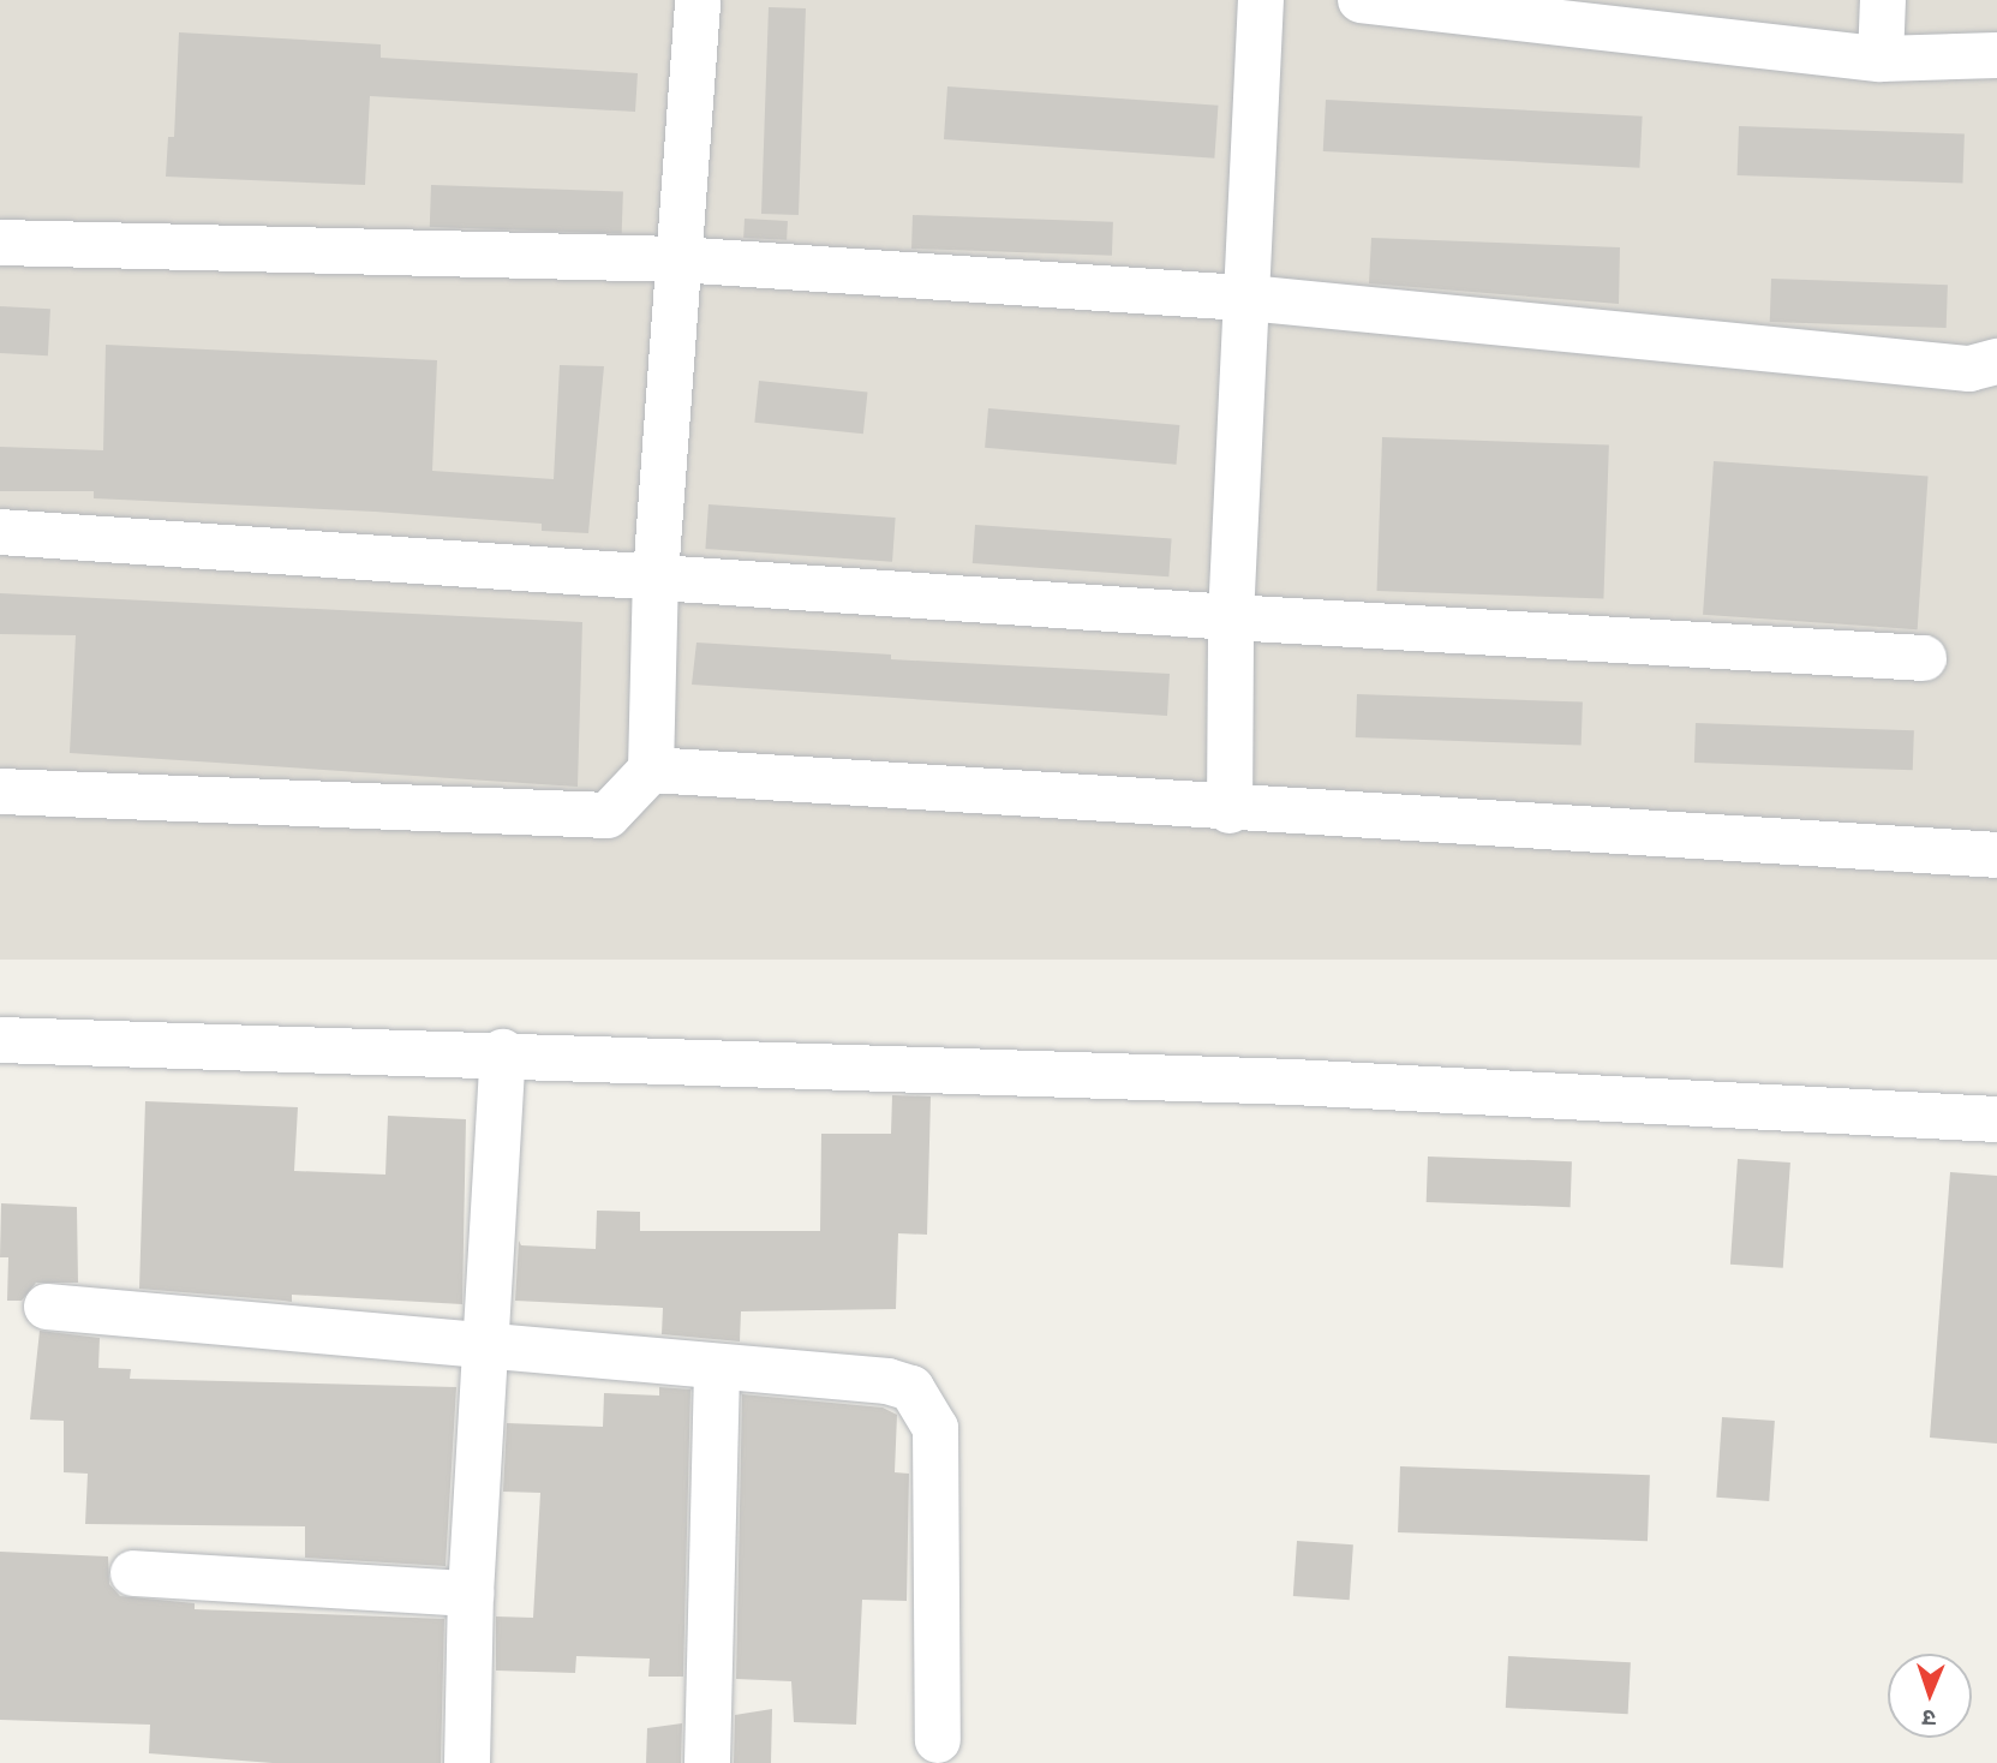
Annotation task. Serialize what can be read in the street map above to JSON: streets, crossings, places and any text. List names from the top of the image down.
{
  "north": "bottom"
}
